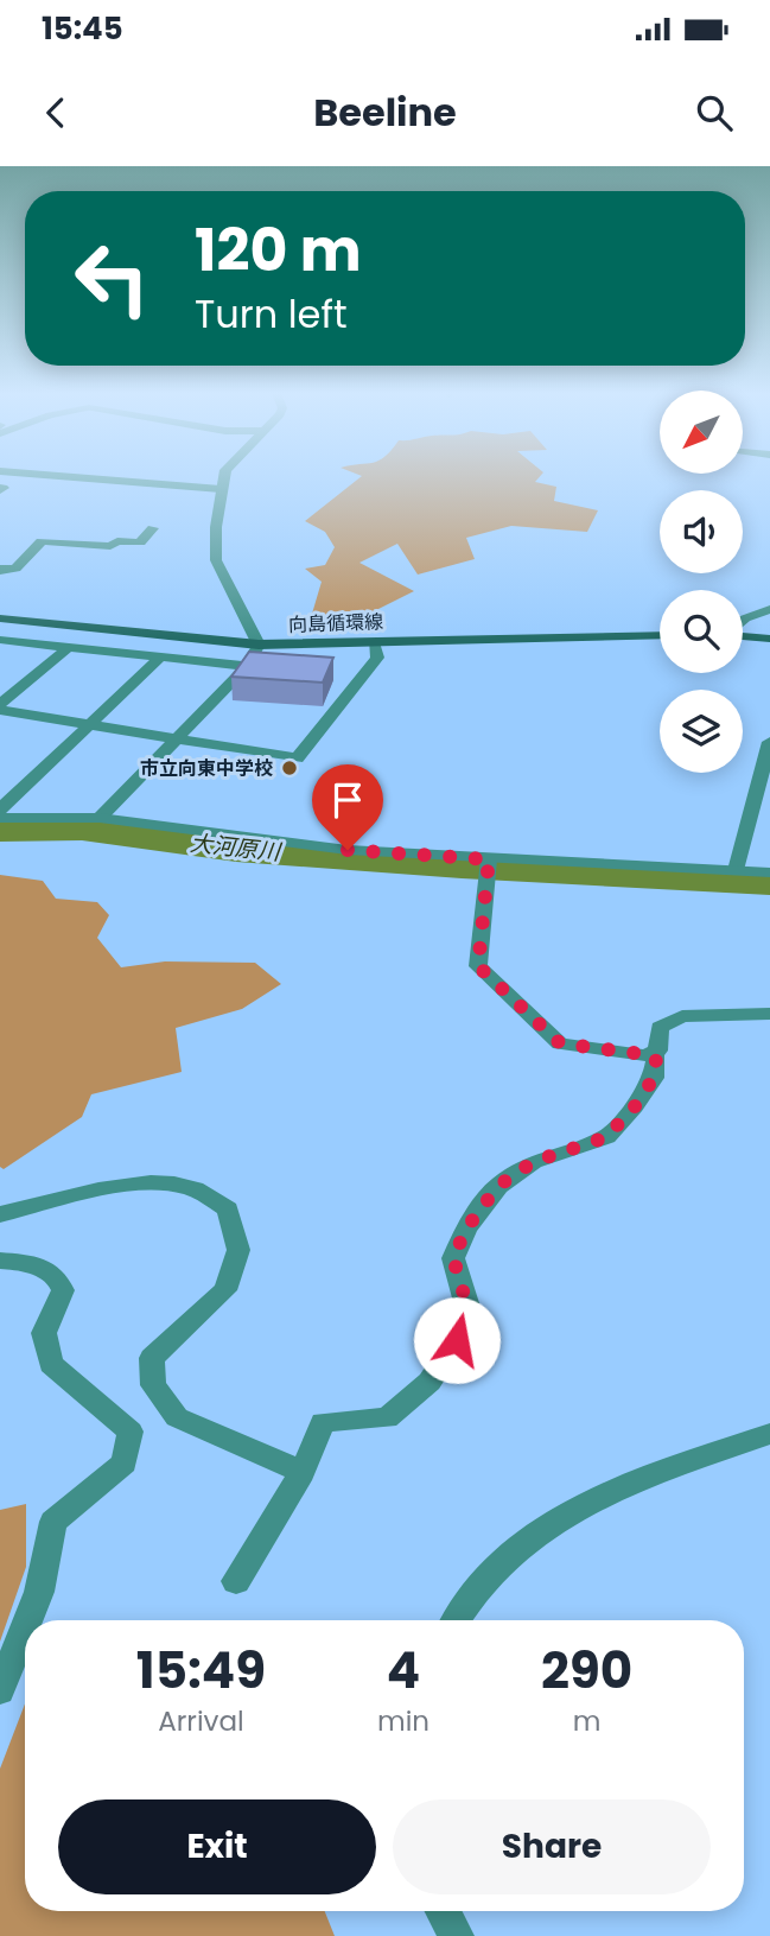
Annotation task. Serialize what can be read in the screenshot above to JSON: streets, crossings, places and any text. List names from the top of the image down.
{
  "streets": {
    "main road": ["向島循環線"]
  },
  "water": ["大河原川"],
  "places": ["市立向東中学校"],
  "north": "bottom left",
  "page": {
    "status": "15:45",
    "header": "Beeline",
    "turn": ["120 m", "Turn left"],
    "eta": [
      "15:49",
      "Arrival",
      "4",
      "min",
      "290",
      "m"
    ],
    "buttons": ["Exit", "Share"]
  }
}
